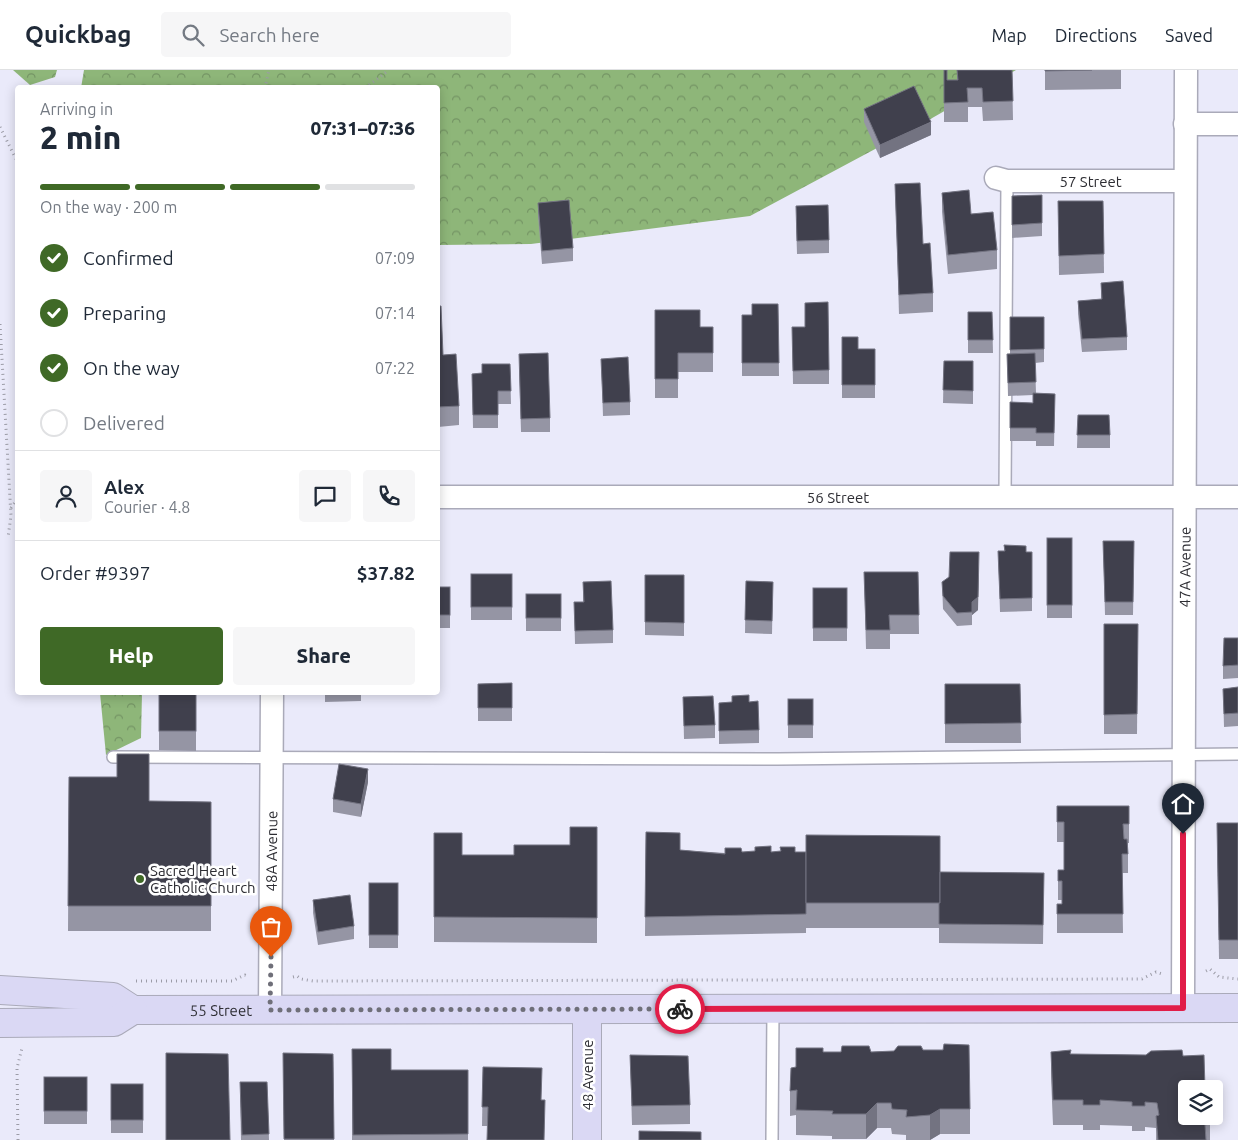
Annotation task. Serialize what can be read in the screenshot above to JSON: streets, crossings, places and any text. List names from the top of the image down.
{
  "streets": {
    "street": [
      "57 Street",
      "56 Street",
      "47A Avenue",
      "48A Avenue",
      "55 Street",
      "48 Avenue"
    ]
  },
  "crossings": [
    ["57 Street", "47A Avenue"],
    ["56 Street", "47A Avenue"],
    ["47A Avenue", "55 Street"],
    ["48A Avenue", "55 Street"],
    ["55 Street", "48 Avenue"]
  ],
  "places": ["Sacred Heart Catholic Church"],
  "page": {
    "header": "Quickbag",
    "search": "Search here",
    "nav": ["Map", "Directions", "Saved"],
    "heading": ["2 min", "Arriving in", "07:31–07:36"],
    "panel": [
      "Alex",
      "Courier · 4.8",
      "Order #9397",
      "$37.82"
    ],
    "bar": "On the way · 200 m",
    "list": [
      ["Confirmed", "07:09"],
      ["Preparing", "07:14"],
      ["On the way", "07:22"],
      "Delivered"
    ],
    "buttons": ["Help", "Share"]
  }
}
